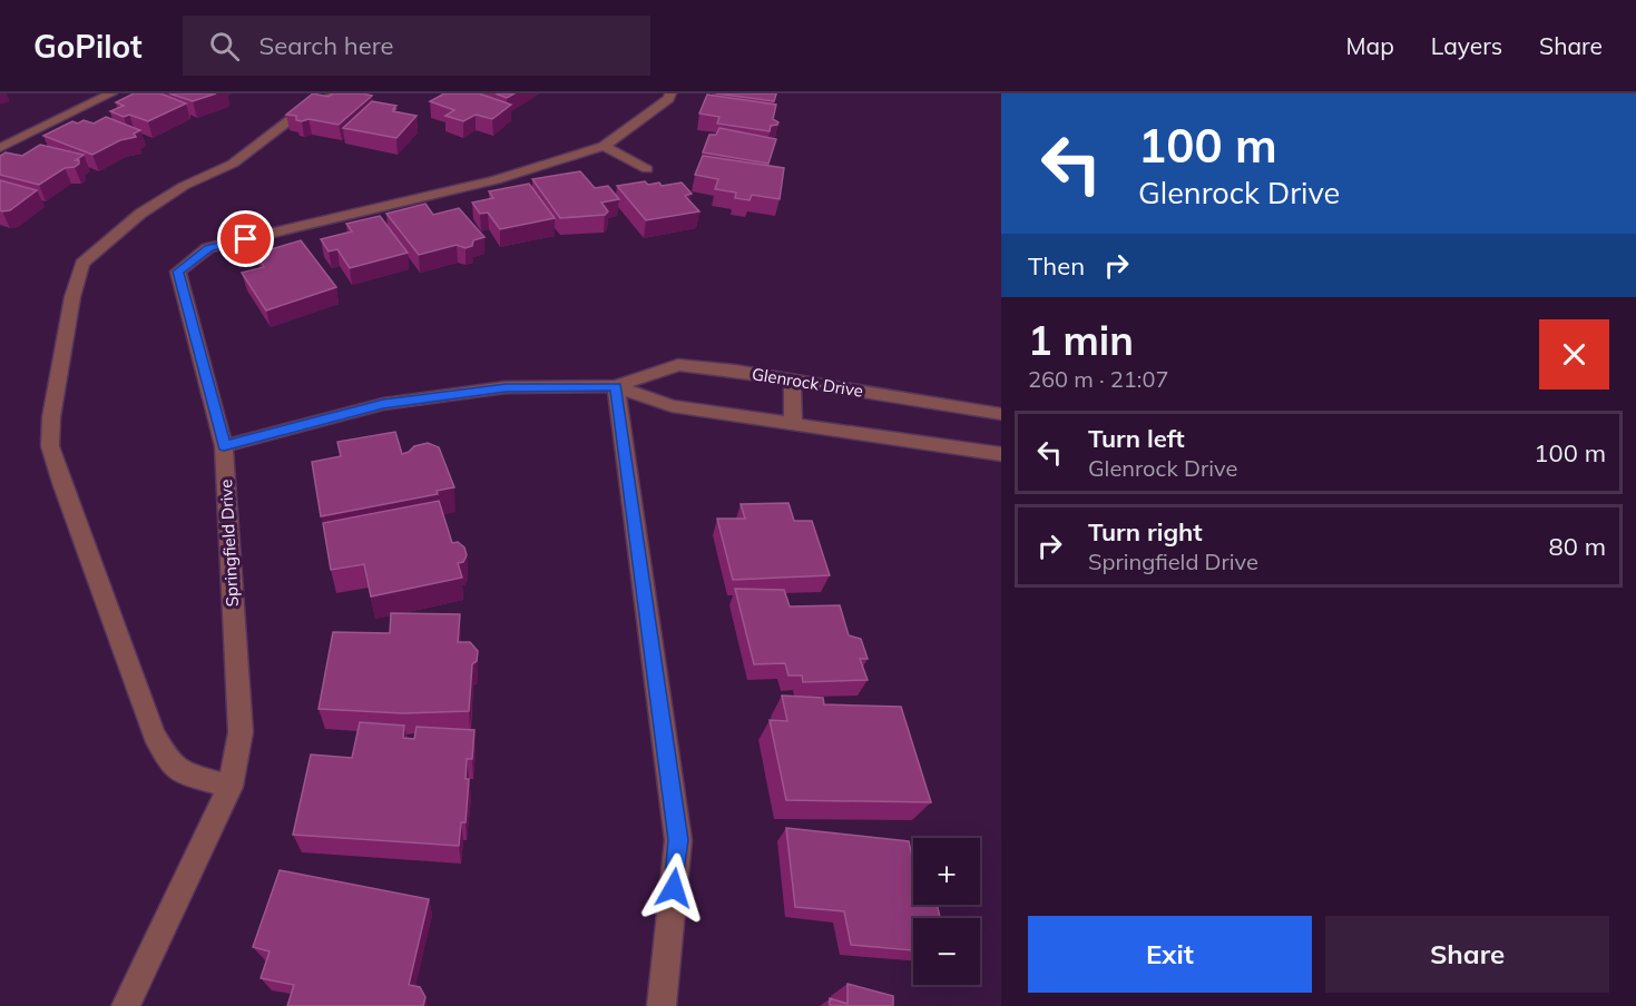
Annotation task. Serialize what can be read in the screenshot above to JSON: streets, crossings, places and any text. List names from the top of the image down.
{
  "streets": {
    "street": ["Glenrock Drive", "Springfield Drive"]
  },
  "crossings": [
    ["Glenrock Drive", "Springfield Drive"]
  ],
  "page": {
    "header": "GoPilot",
    "search": "Search here",
    "nav": ["Map", "Layers", "Share"],
    "turn": ["100 m", "Glenrock Drive"],
    "then": "Then",
    "heading": ["1 min", "260 m · 21:07"],
    "list": [
      {
        "name": "Turn left",
        "note": "Glenrock Drive",
        "value": "100 m"
      },
      {
        "name": "Turn right",
        "note": "Springfield Drive",
        "value": "80 m"
      }
    ],
    "map_buttons": ["+", "−"],
    "buttons": ["Exit", "Share"]
  }
}
